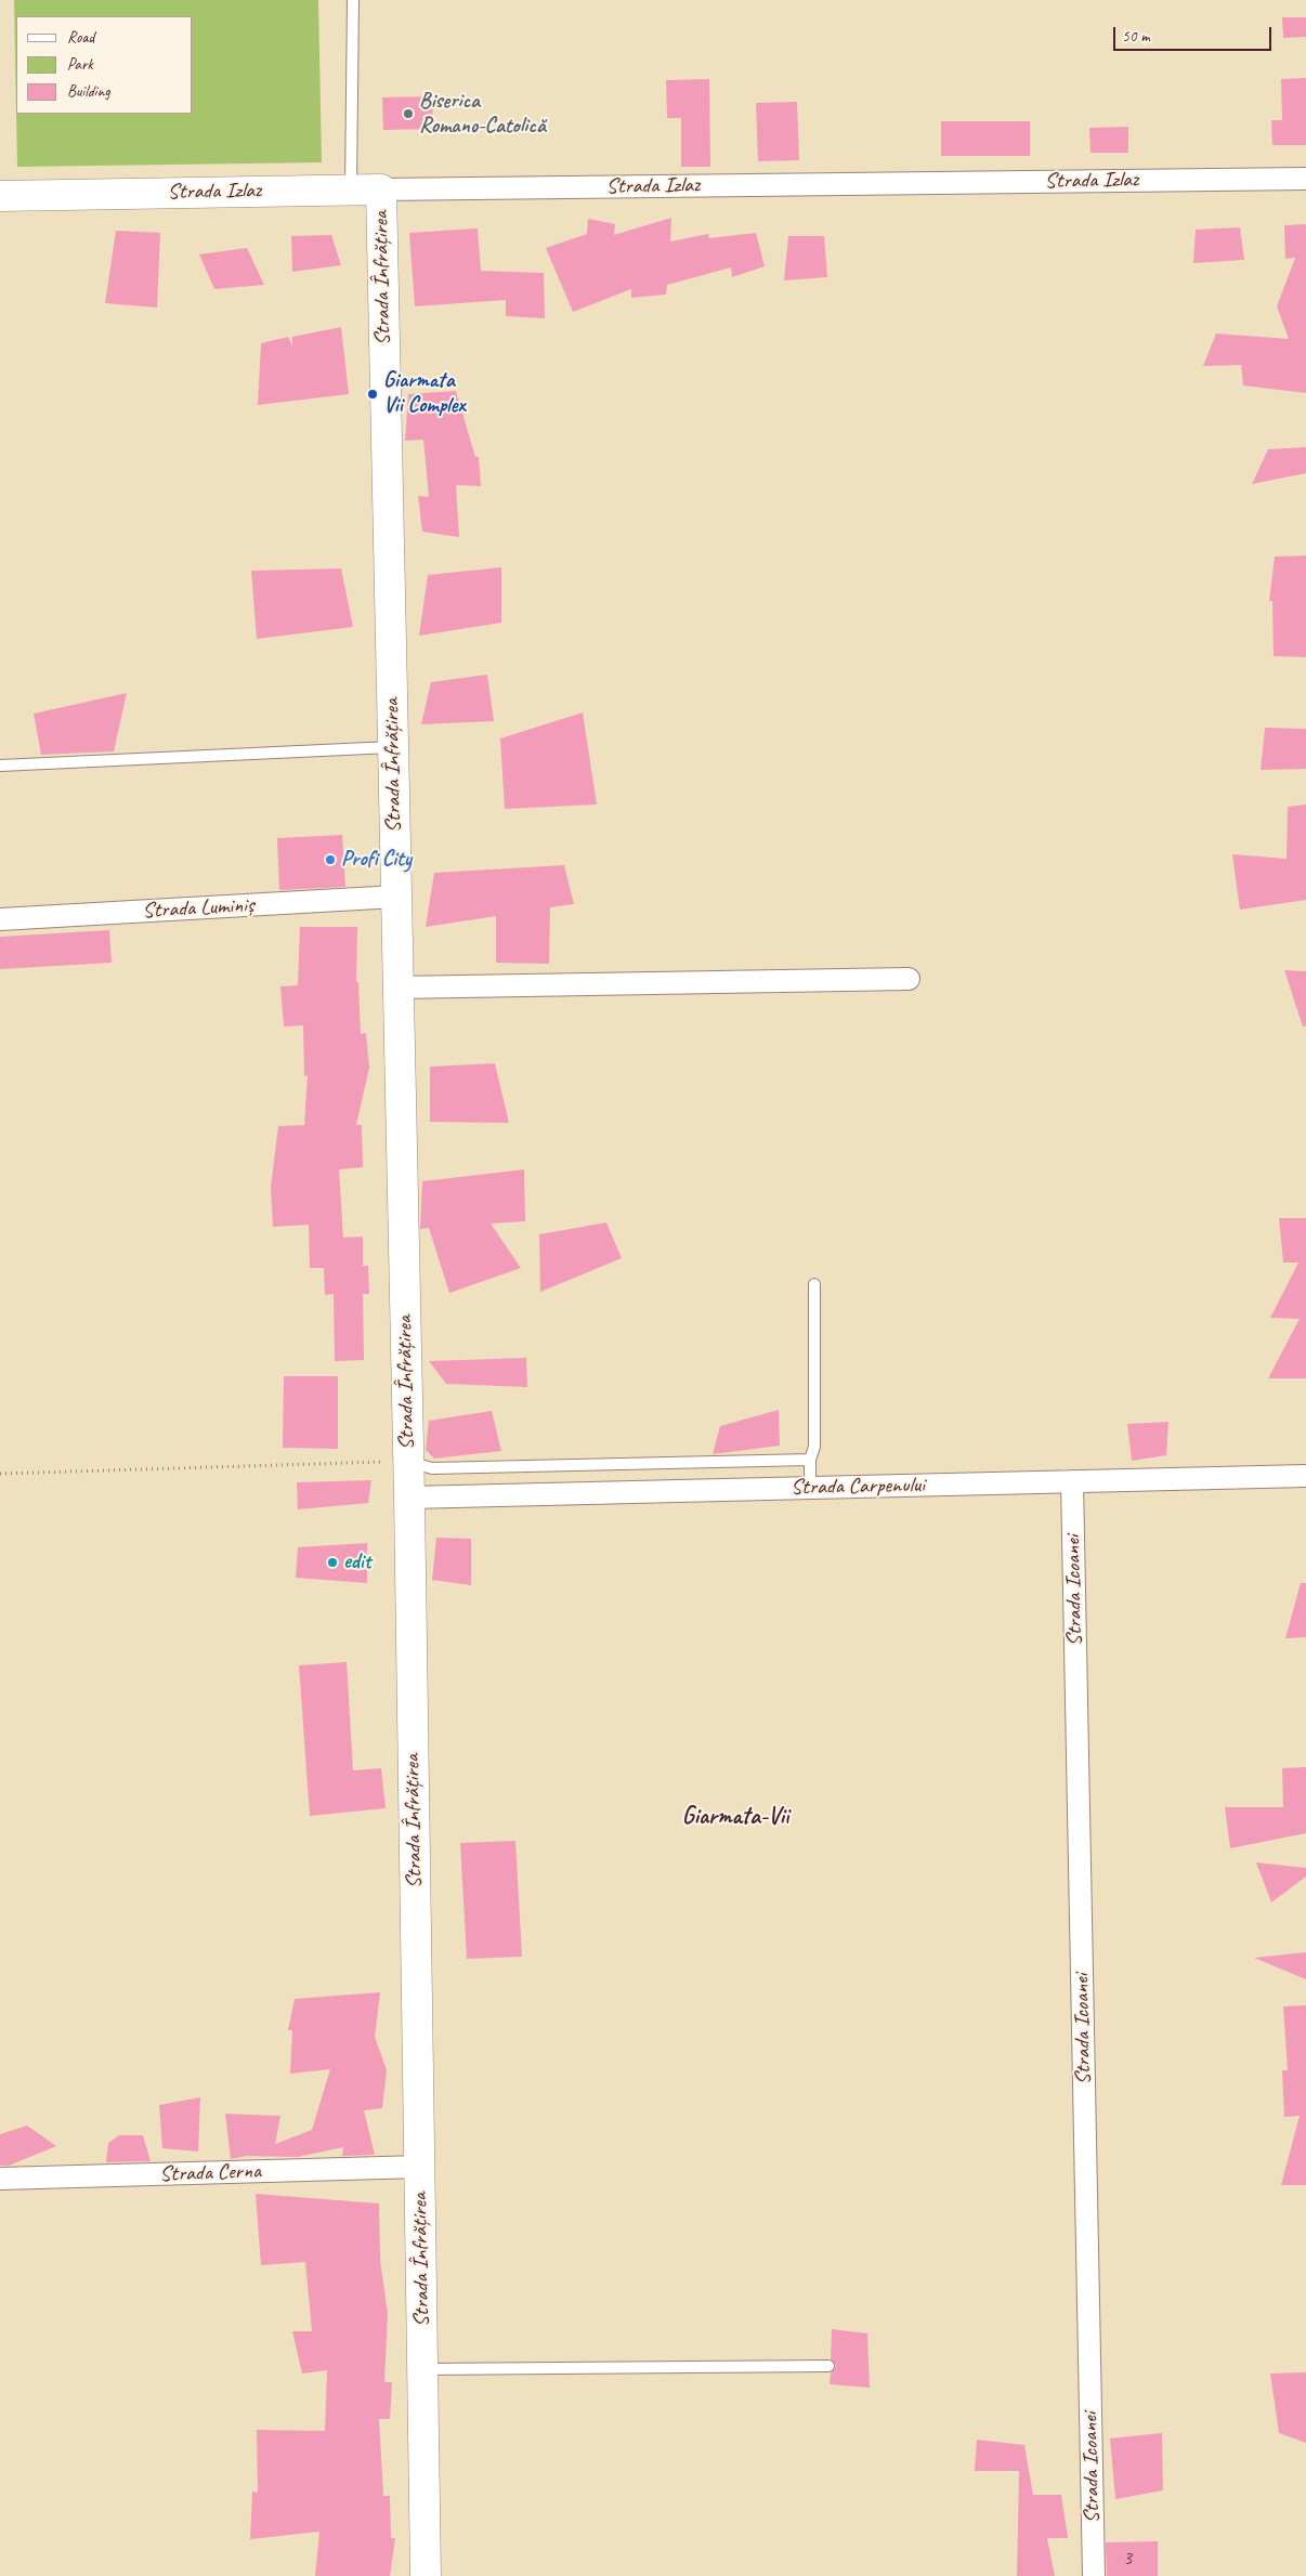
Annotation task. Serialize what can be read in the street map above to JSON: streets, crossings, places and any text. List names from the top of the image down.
{
  "streets": {
    "street": [
      "Strada Izlaz",
      "Strada Înfrățirea",
      "Strada Luminiș",
      "Strada Carpenului",
      "Strada Icoanei",
      "Strada Cerna"
    ]
  },
  "crossings": [
    ["Strada Izlaz", "Strada Înfrățirea"],
    ["Strada Înfrățirea", "Strada Luminiș"],
    ["Strada Înfrățirea", "Strada Carpenului"],
    ["Strada Înfrățirea", "Strada Cerna"],
    ["Strada Carpenului", "Strada Icoanei"]
  ],
  "districts": ["Giarmata-Vii"],
  "places": [
    "Biserica Romano-Catolică",
    "Giarmata Vii Complex",
    "Profi City",
    "edit"
  ],
  "house_numbers": ["3"],
  "legend": ["Road", "Park", "Building"],
  "scale_bar": "50 m"
}
